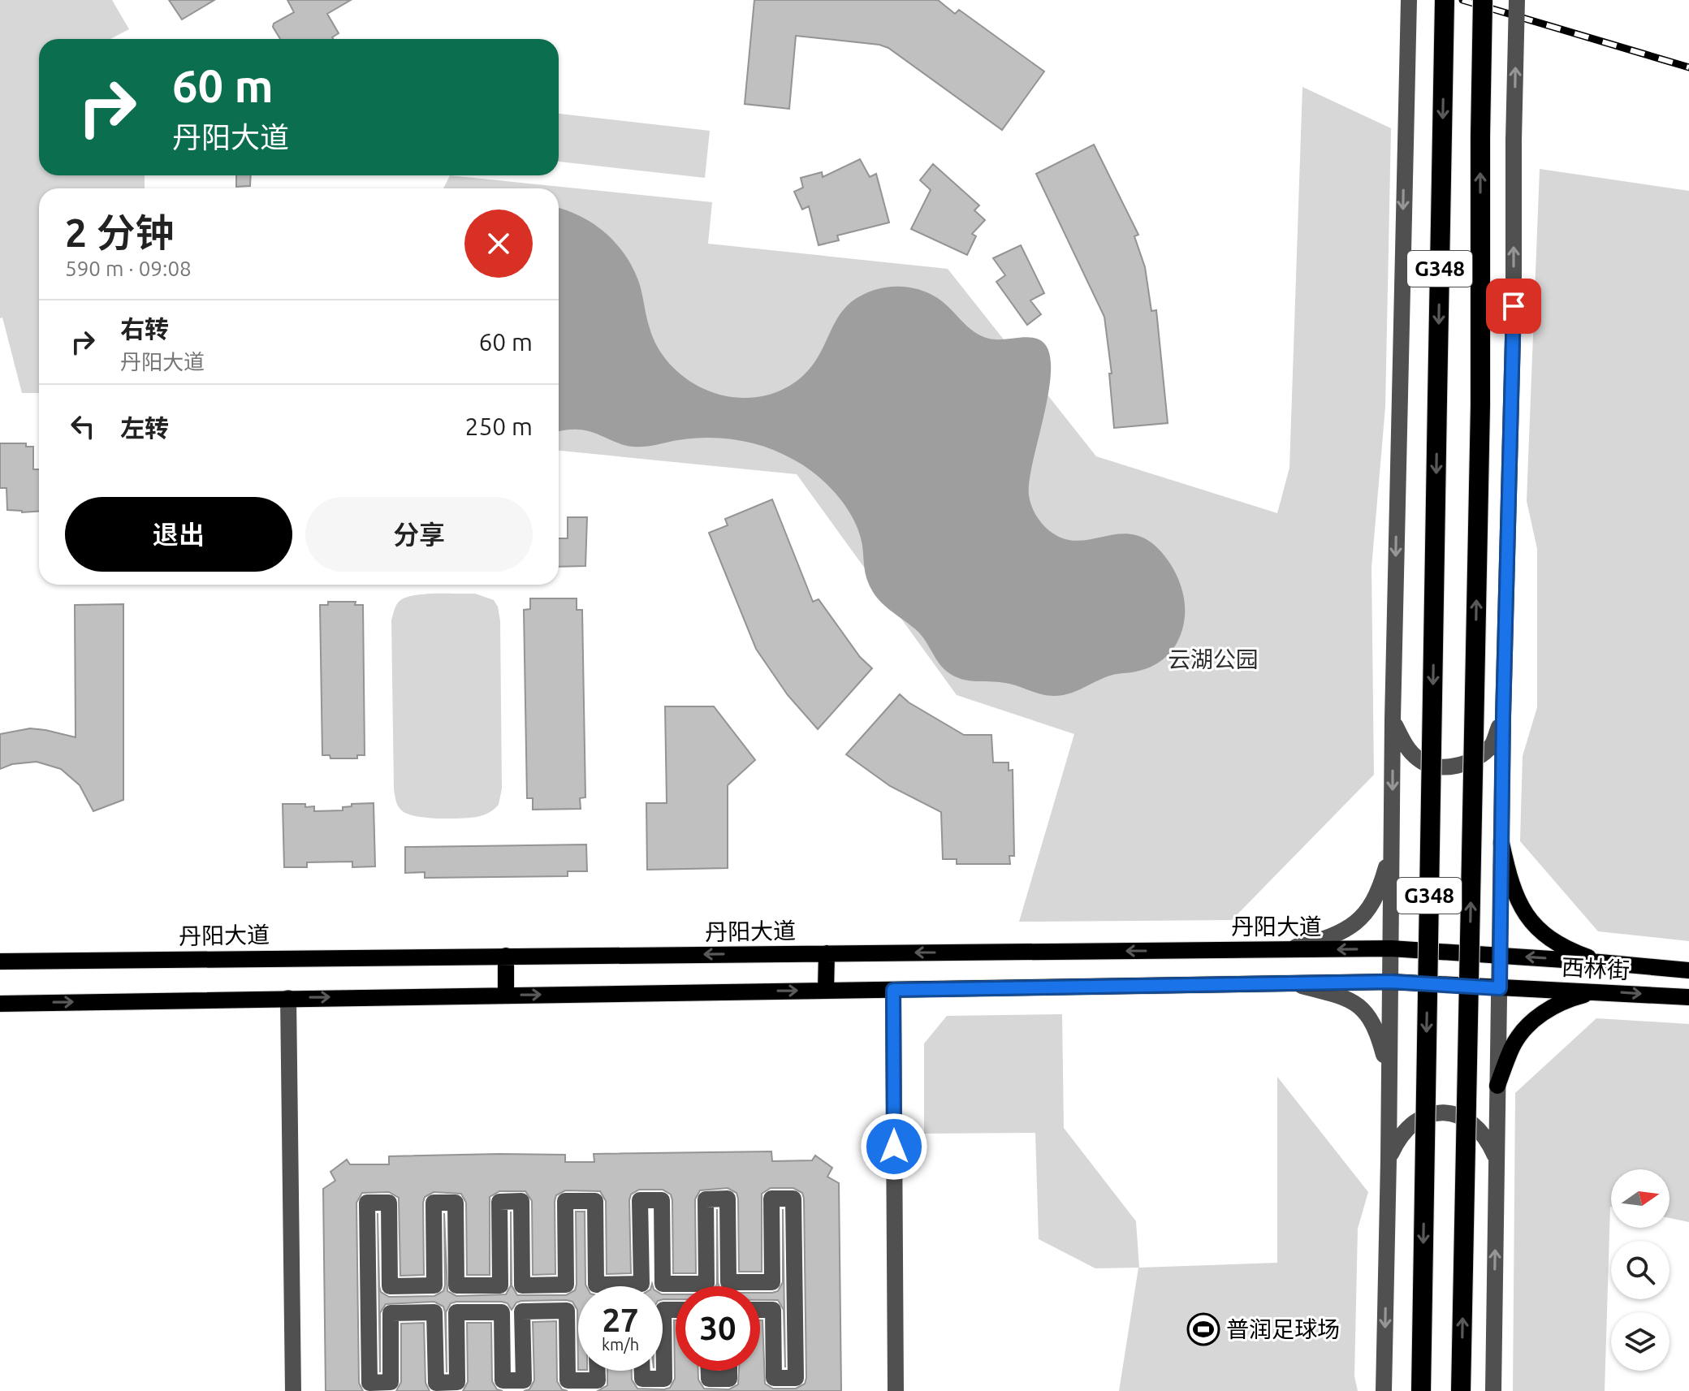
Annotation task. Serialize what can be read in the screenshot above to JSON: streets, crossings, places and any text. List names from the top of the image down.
{
  "streets": {
    "highway": ["G348"],
    "main road": ["丹阳大道", "西林街"]
  },
  "crossings": [
    ["丹阳大道", "西林街"]
  ],
  "parks": ["云湖公园"],
  "places": {
    "sports": ["普润足球场"]
  },
  "north": "right",
  "page": {
    "turn": ["60 m", "丹阳大道"],
    "heading": ["2 分钟", "590 m · 09:08"],
    "list": [
      {
        "name": "右转",
        "note": "丹阳大道",
        "value": "60 m"
      },
      {
        "name": "左转",
        "value": "250 m"
      }
    ],
    "buttons": ["退出", "分享"],
    "speed": "27 km/h",
    "limit": "30"
  }
}
